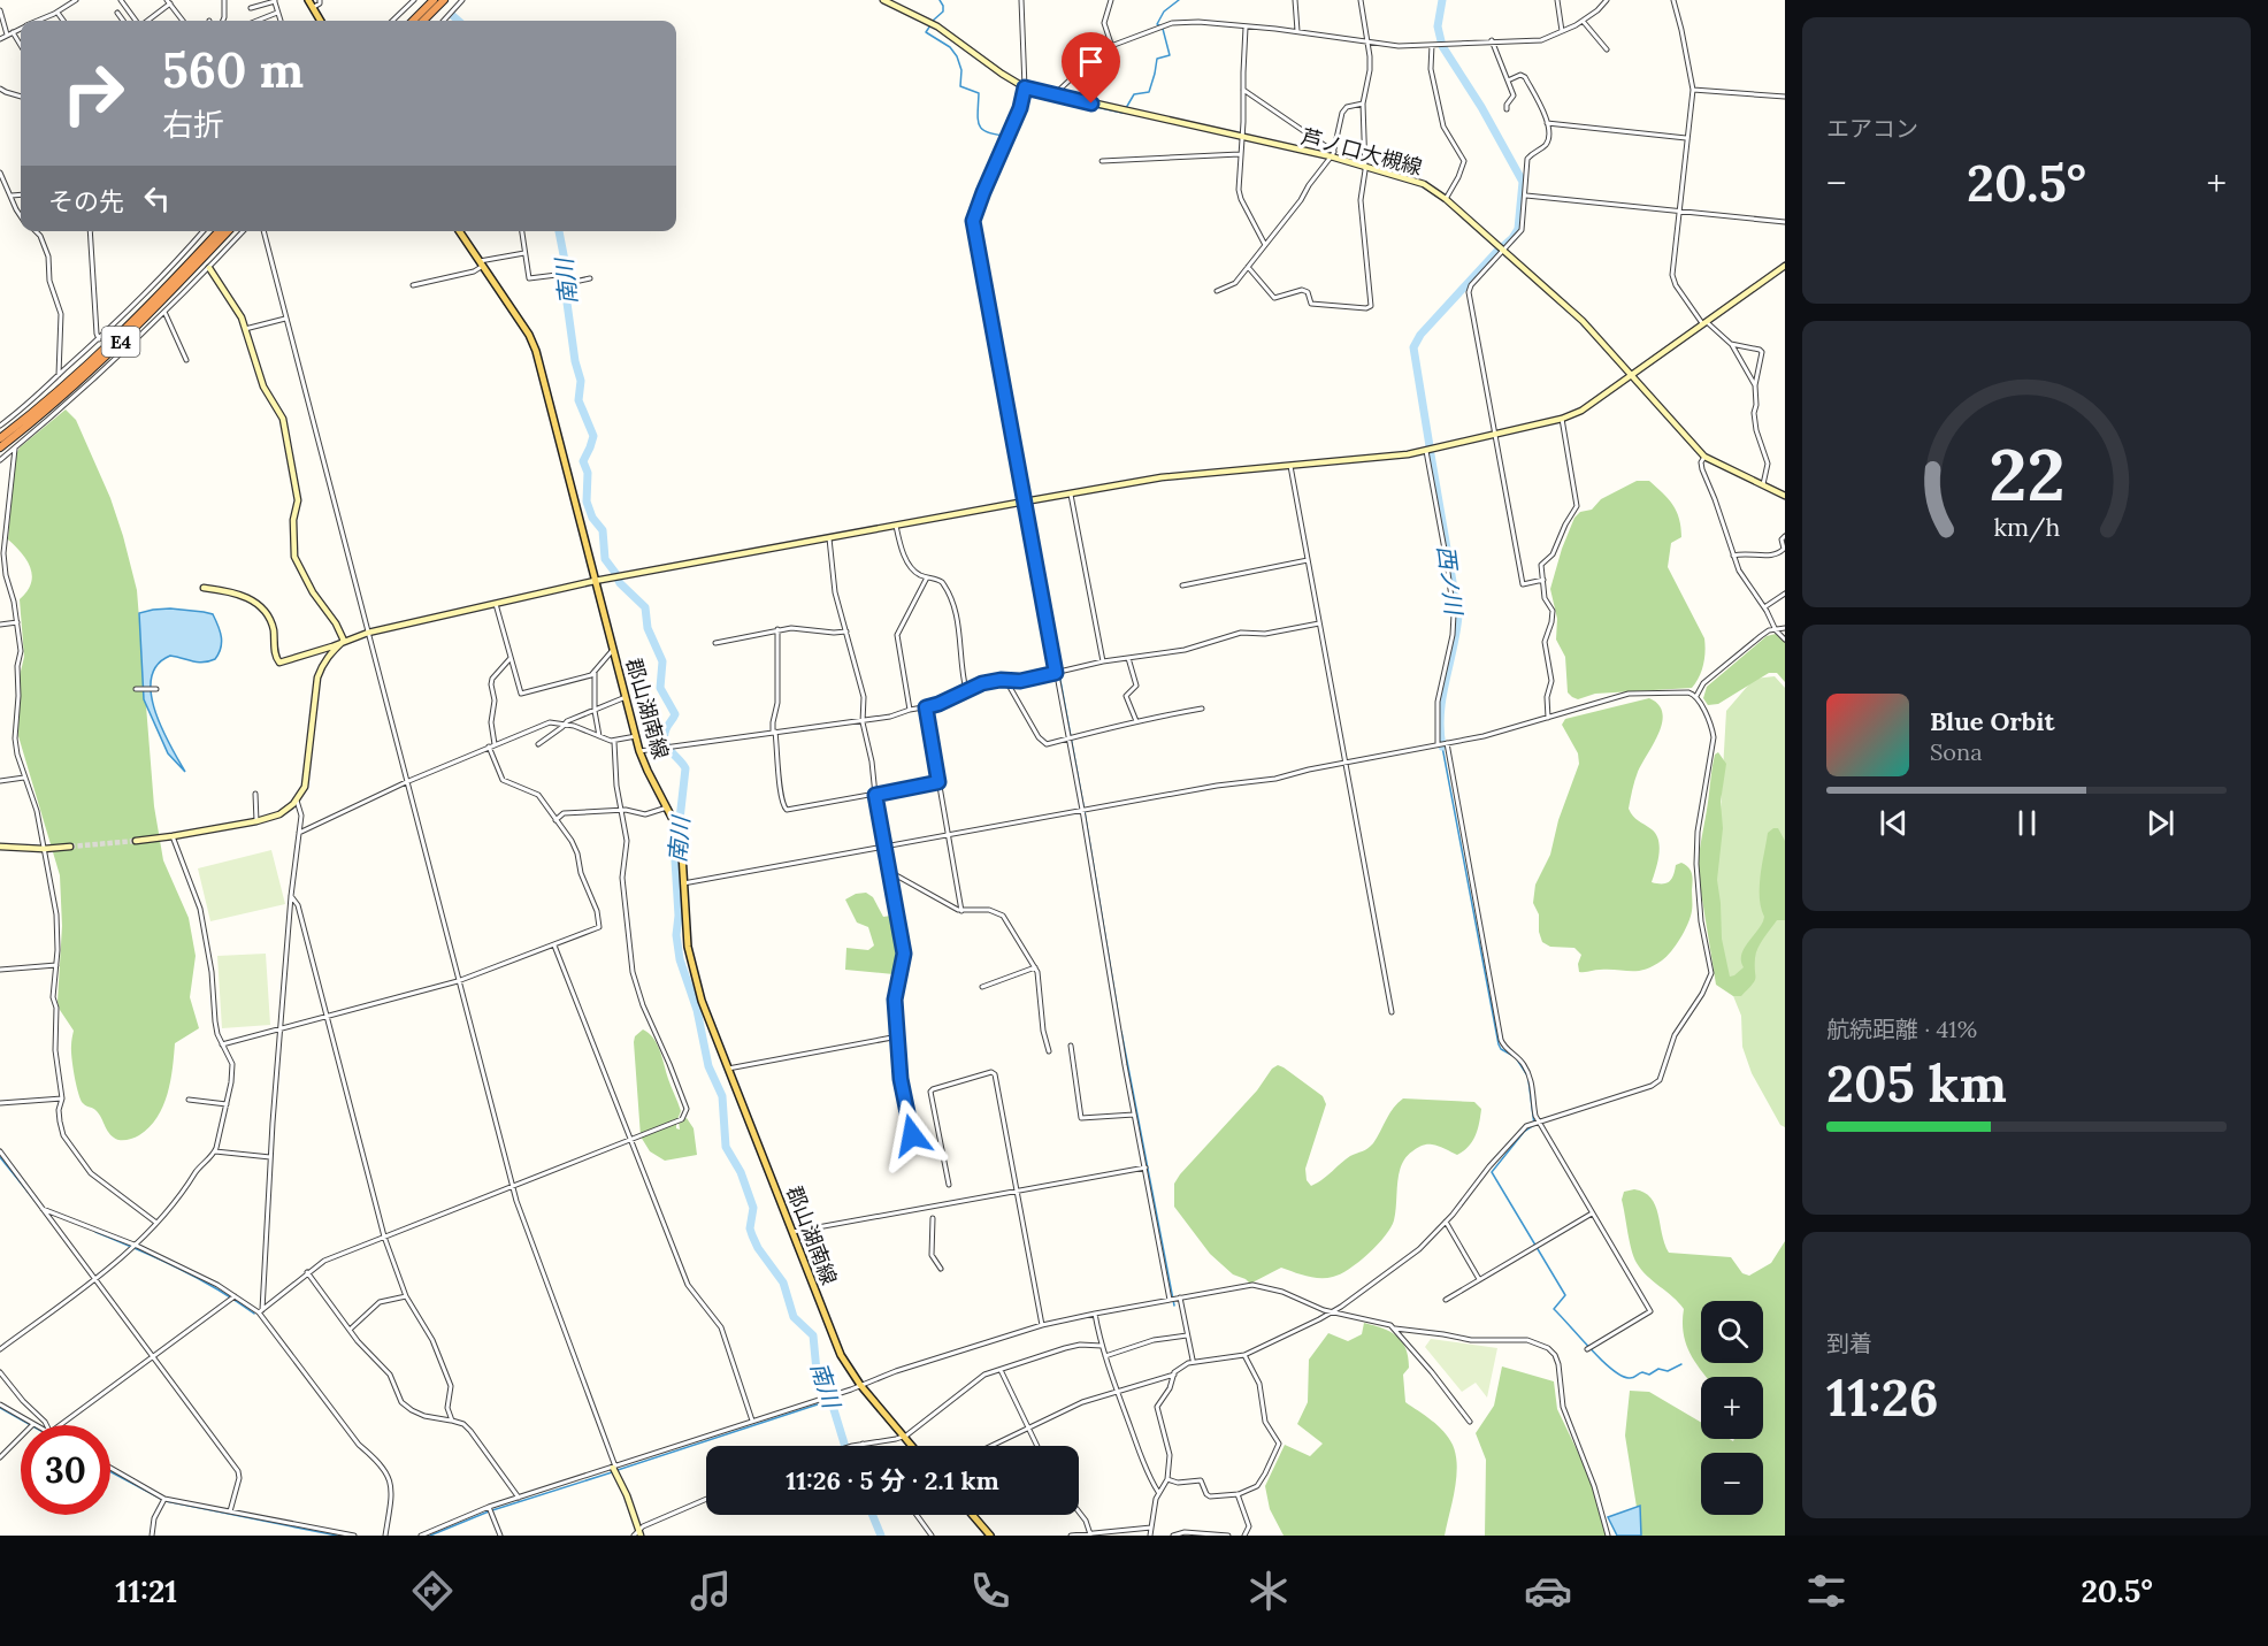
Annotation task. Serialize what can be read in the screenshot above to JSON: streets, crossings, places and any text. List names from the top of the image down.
{
  "streets": {
    "highway": ["E4"],
    "main road": ["郡山湖南線"],
    "street": ["芦ノ口大槻線"]
  },
  "water": ["南川", "西ノ川"],
  "page": {
    "tile": [
      "エアコン",
      ["航続距離 · 41%", "205 km"],
      ["到着", "11:26"]
    ],
    "turn": ["560 m", "右折"],
    "heat": ["−", "20.5°", "+"],
    "then": "その先",
    "song": ["Blue Orbit", "Sona"],
    "map_buttons": ["+", "−"],
    "limit": "30",
    "trip": "11:26 · 5 分 · 2.1 km",
    "tabs": ["11:21", "20.5°"],
    "gauge": ["22", "km/h"]
  }
}
